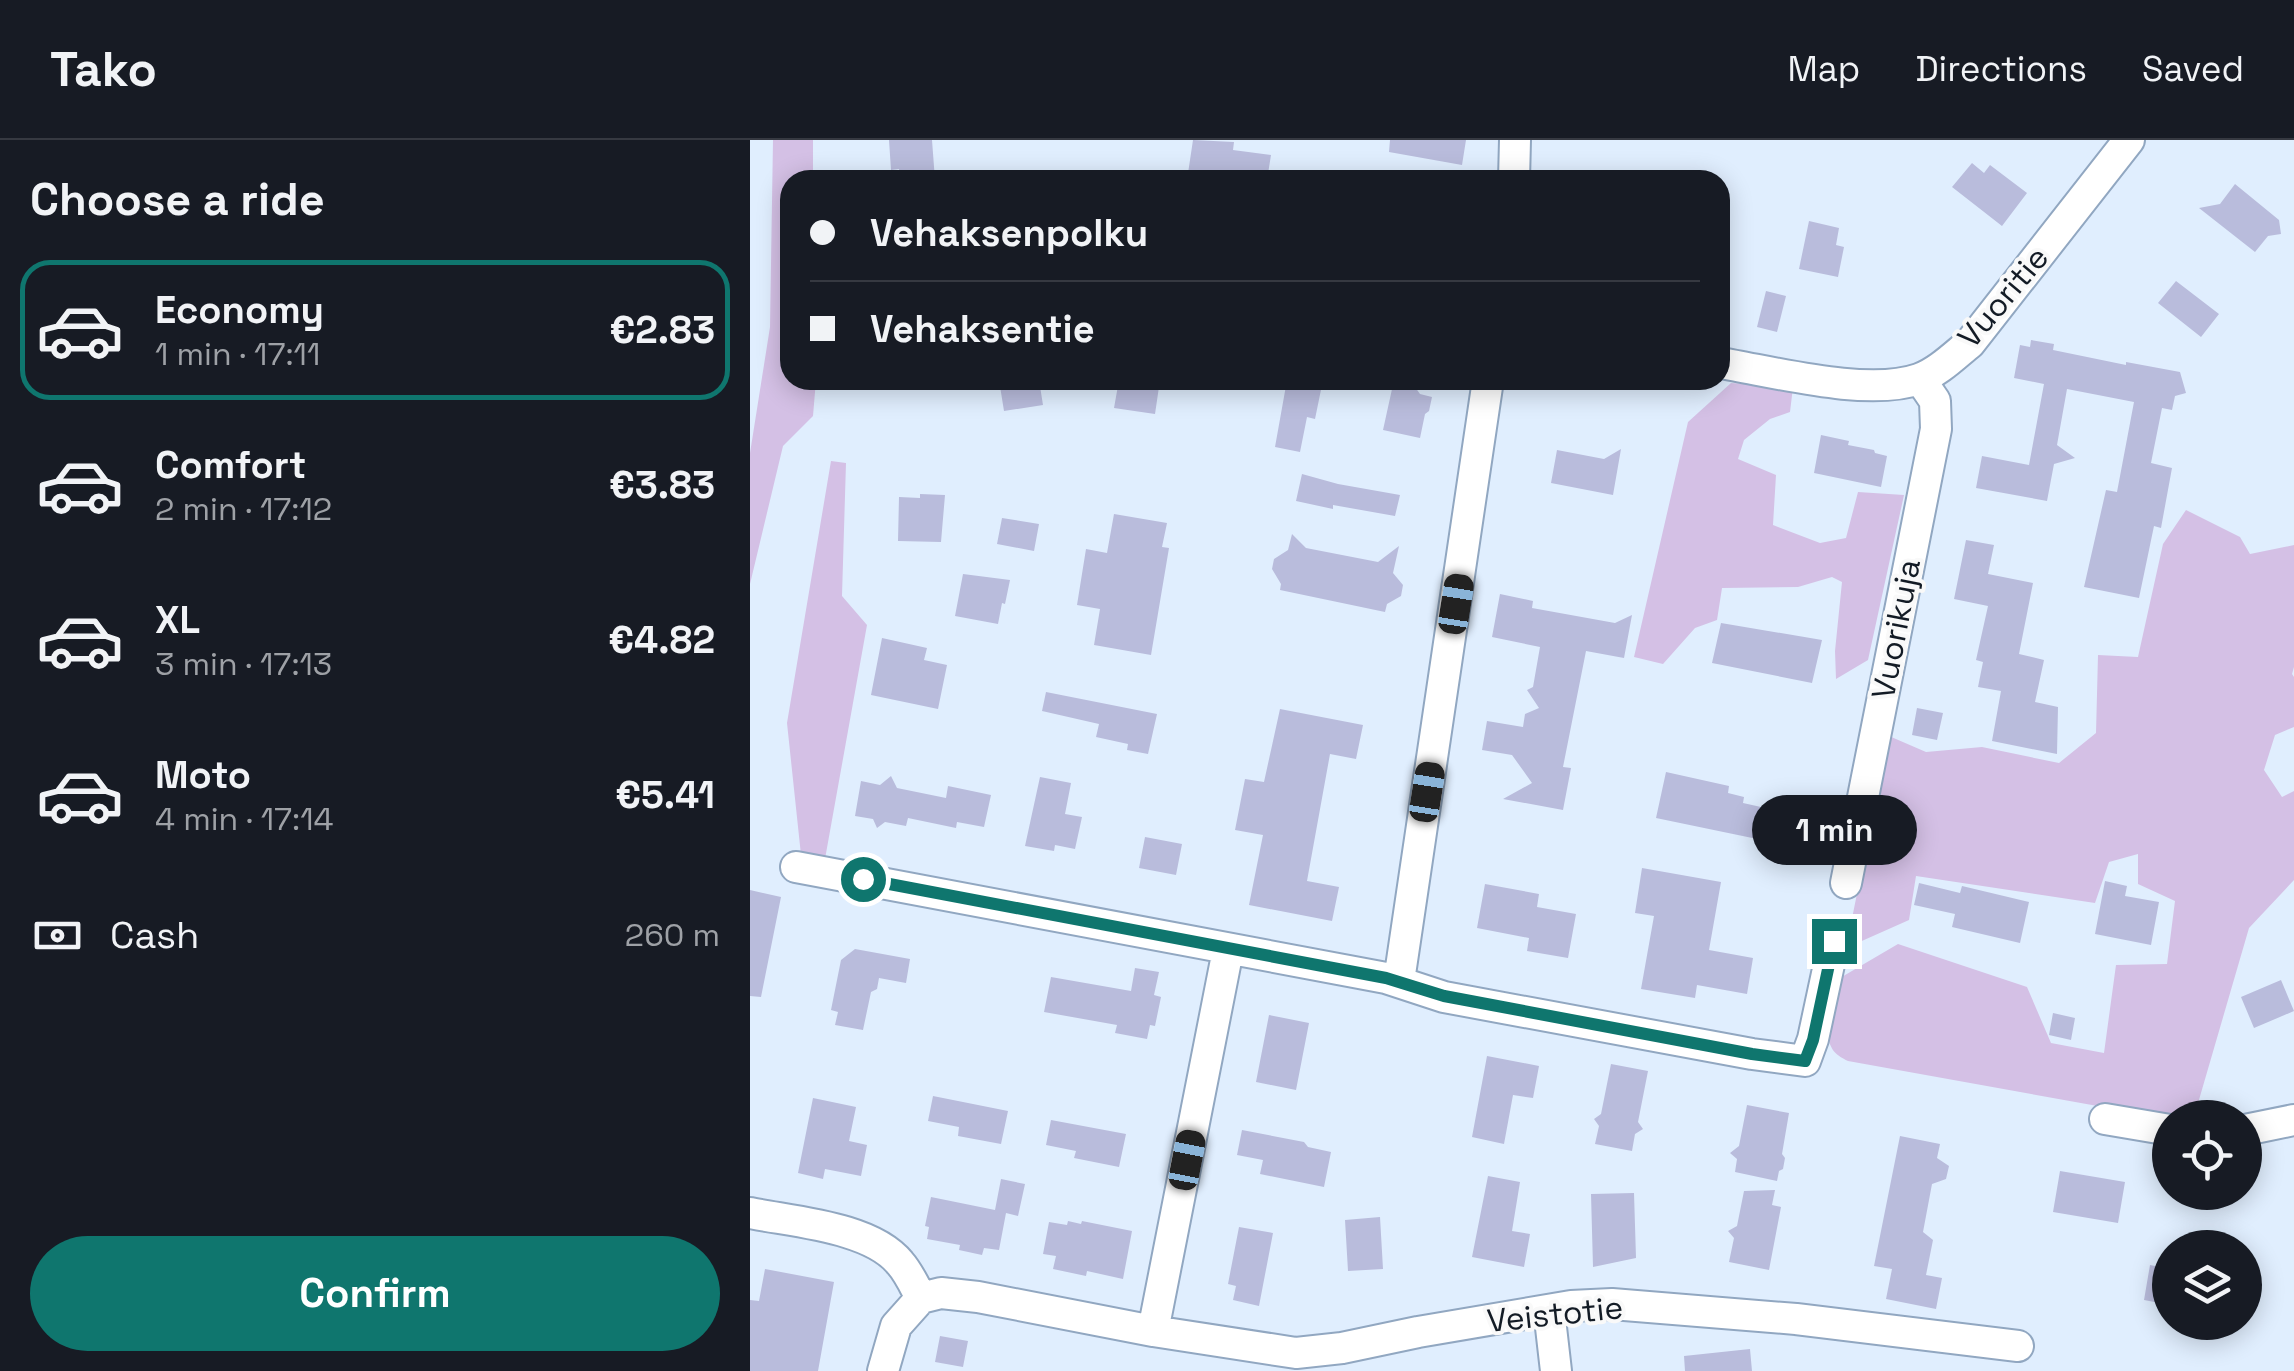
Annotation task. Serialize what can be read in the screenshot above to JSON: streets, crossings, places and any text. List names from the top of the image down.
{
  "streets": {
    "street": ["Vuoritie", "Vuorikuja", "Veistotie"]
  },
  "crossings": [
    ["Vuoritie", "Vuorikuja"]
  ],
  "page": {
    "header": "Tako",
    "nav": ["Map", "Directions", "Saved"],
    "heading": "Choose a ride",
    "banner": ["Vehaksenpolku", "Vehaksentie"],
    "list": [
      {
        "name": "Economy",
        "note": "1 min · 17:11",
        "value": "€2.83"
      },
      {
        "name": "Comfort",
        "note": "2 min · 17:12",
        "value": "€3.83"
      },
      {
        "name": "XL",
        "note": "3 min · 17:13",
        "value": "€4.82"
      },
      {
        "name": "Moto",
        "note": "4 min · 17:14",
        "value": "€5.41"
      }
    ],
    "bubble": "1 min",
    "pay": ["Cash", "260 m"],
    "buttons": "Confirm"
  }
}
